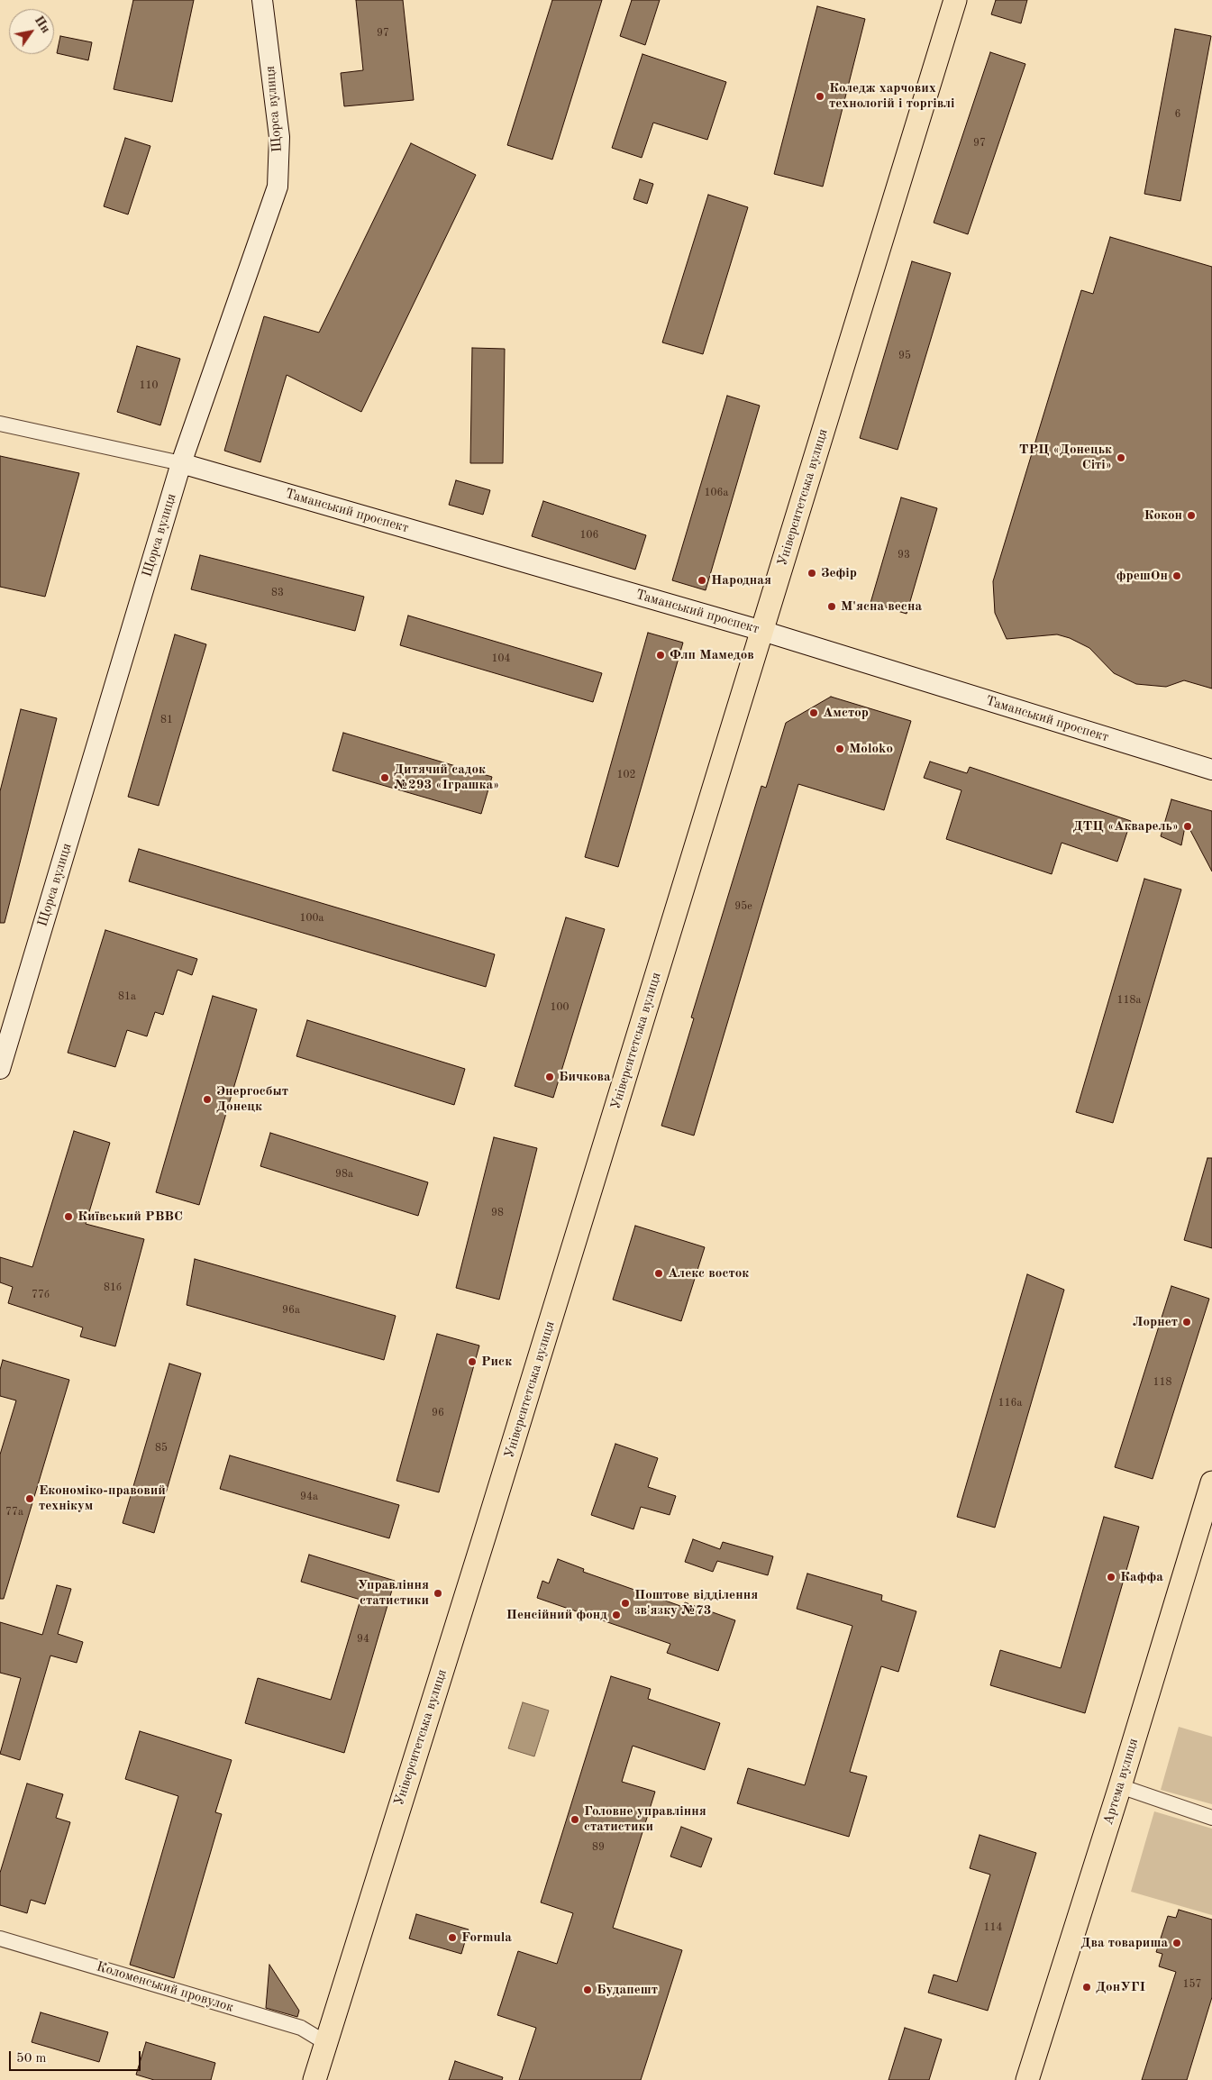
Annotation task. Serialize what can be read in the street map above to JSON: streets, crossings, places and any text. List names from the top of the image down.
{
  "streets": {
    "main road": ["Університетська вулиця", "Артема вулиця"],
    "street": ["Щорса вулиця", "Таманський проспект", "Коломенський провулок"]
  },
  "crossings": [
    ["Щорса вулиця", "Таманський проспект"],
    ["Університетська вулиця", "Таманський проспект"],
    ["Університетська вулиця", "Коломенський провулок"]
  ],
  "places": [
    "Коледж харчових технологій і торгівлі",
    "ТРЦ «Донецьк Сіті»",
    "Кокон",
    "Зефір",
    "фрешОн",
    "Народная",
    "М'ясна весна",
    "Флп Мамедов",
    "Амстор",
    "Moloko",
    "Дитячий садок №293 «Іграшка»",
    "ДТЦ «Акварель»",
    "Бичкова",
    "Энергосбыт Донецк",
    "Київський РВВС",
    "Алекс восток",
    "Лорнет",
    "Риск",
    "Економіко-правовий технікум",
    "Каффа",
    "Управління статистики",
    "Поштове відділення зв'язку №73",
    "Пенсійний фонд",
    "Головне управління статистики",
    "Formula",
    "Два товариша",
    "ДонУГІ",
    "Будапешт"
  ],
  "house_numbers": [
    "97",
    "6",
    "97",
    "95",
    "110",
    "106а",
    "106",
    "93",
    "83",
    "104",
    "81",
    "102",
    "95е",
    "100а",
    "81а",
    "118а",
    "100",
    "98а",
    "98",
    "81б",
    "77б",
    "96а",
    "118",
    "116а",
    "96",
    "85",
    "94а",
    "77а",
    "94",
    "89",
    "114",
    "157"
  ],
  "scale_bar": "50 m",
  "north": "top right"
}
